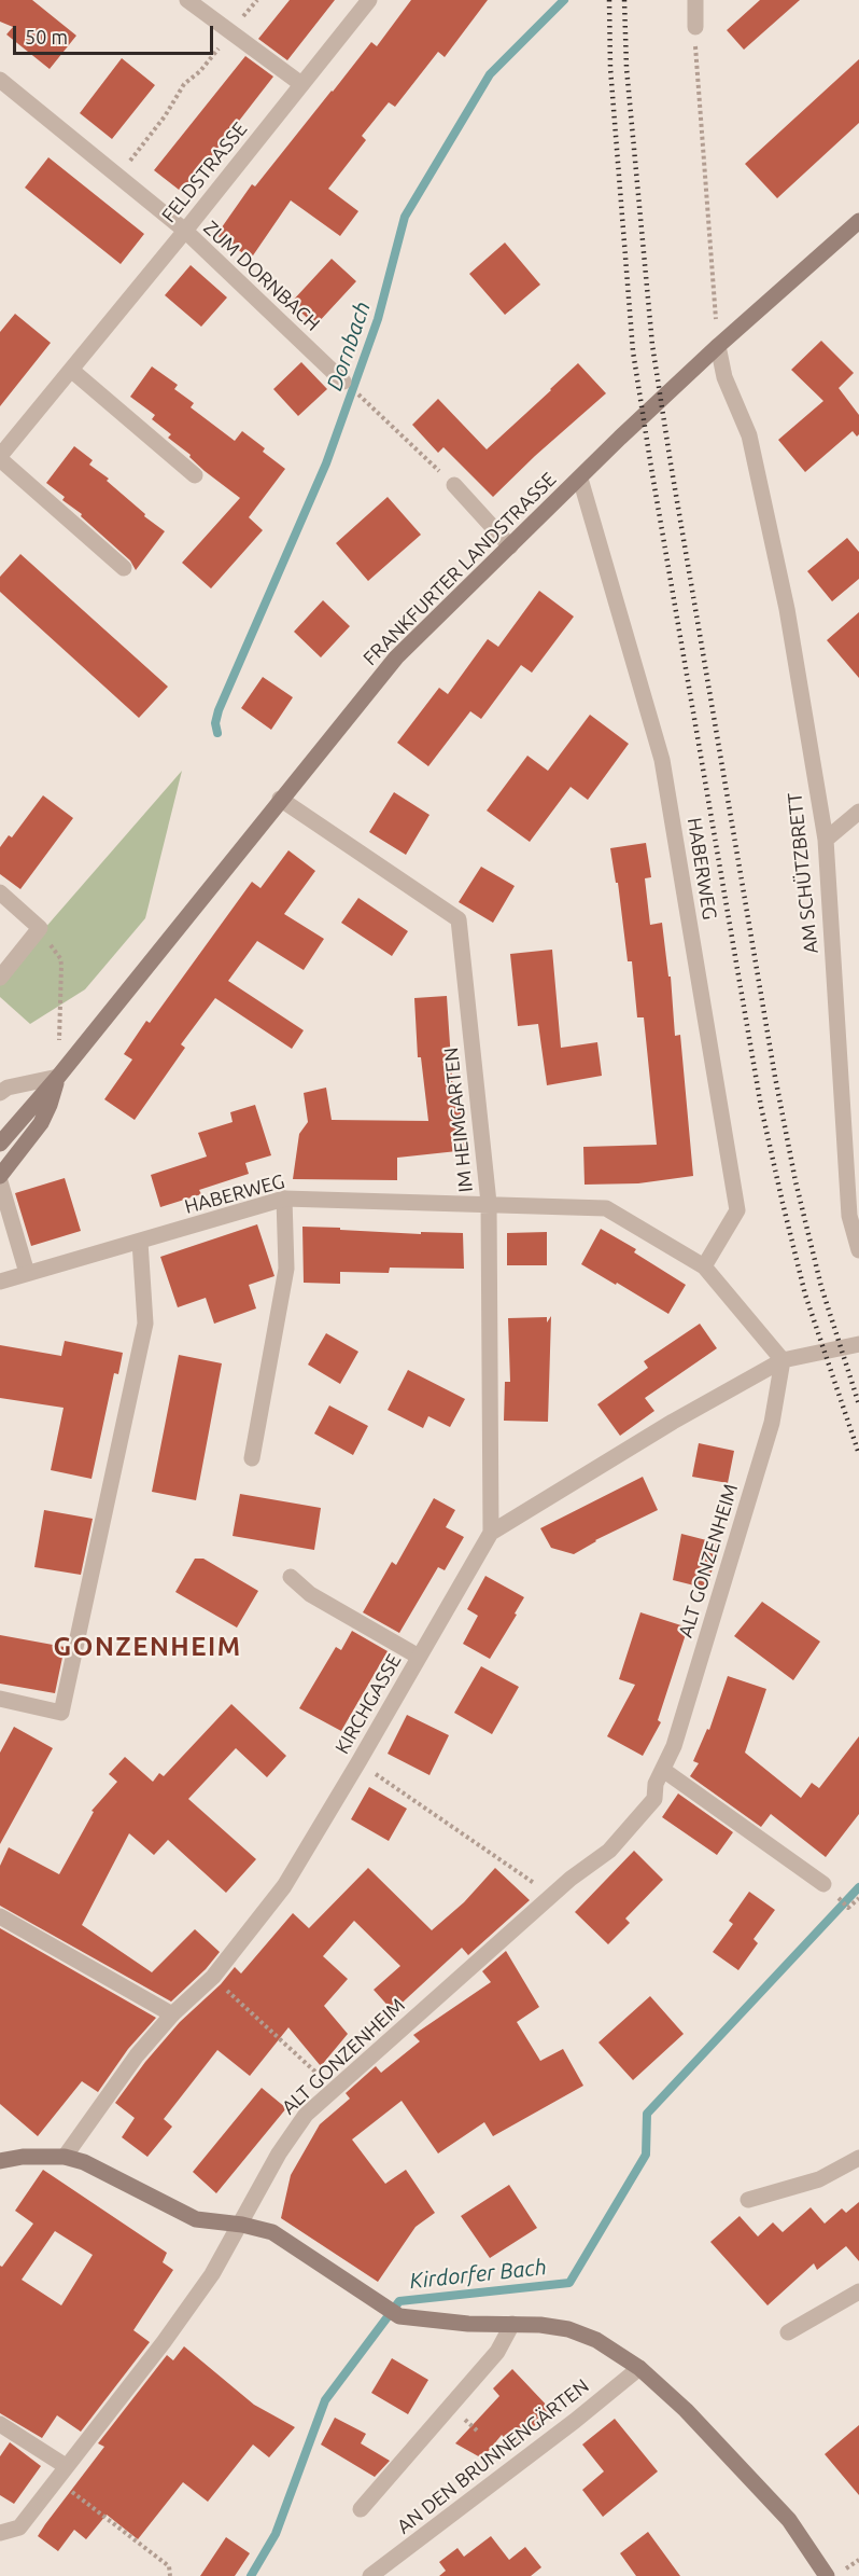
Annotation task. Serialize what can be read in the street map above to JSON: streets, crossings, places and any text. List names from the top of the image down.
{
  "streets": {
    "street": [
      "FELDSTRASSE",
      "ZUM DORNBACH",
      "FRANKFURTER LANDSTRASSE",
      "HABERWEG",
      "AM SCHÜTZBRETT",
      "IM HEIMGARTEN",
      "ALT GONZENHEIM",
      "KIRCHGASSE",
      "AN DEN BRUNNENGÄRTEN"
    ]
  },
  "crossings": [
    ["FELDSTRASSE", "ZUM DORNBACH"],
    ["FRANKFURTER LANDSTRASSE", "HABERWEG"],
    ["FRANKFURTER LANDSTRASSE", "AM SCHÜTZBRETT"],
    ["FRANKFURTER LANDSTRASSE", "IM HEIMGARTEN"],
    ["HABERWEG", "IM HEIMGARTEN"],
    ["HABERWEG", "ALT GONZENHEIM"],
    ["HABERWEG", "KIRCHGASSE"],
    ["IM HEIMGARTEN", "KIRCHGASSE"],
    ["ALT GONZENHEIM", "KIRCHGASSE"]
  ],
  "districts": ["GONZENHEIM"],
  "water": ["Dornbach", "Kirdorfer Bach"],
  "scale_bar": "50 m"
}
